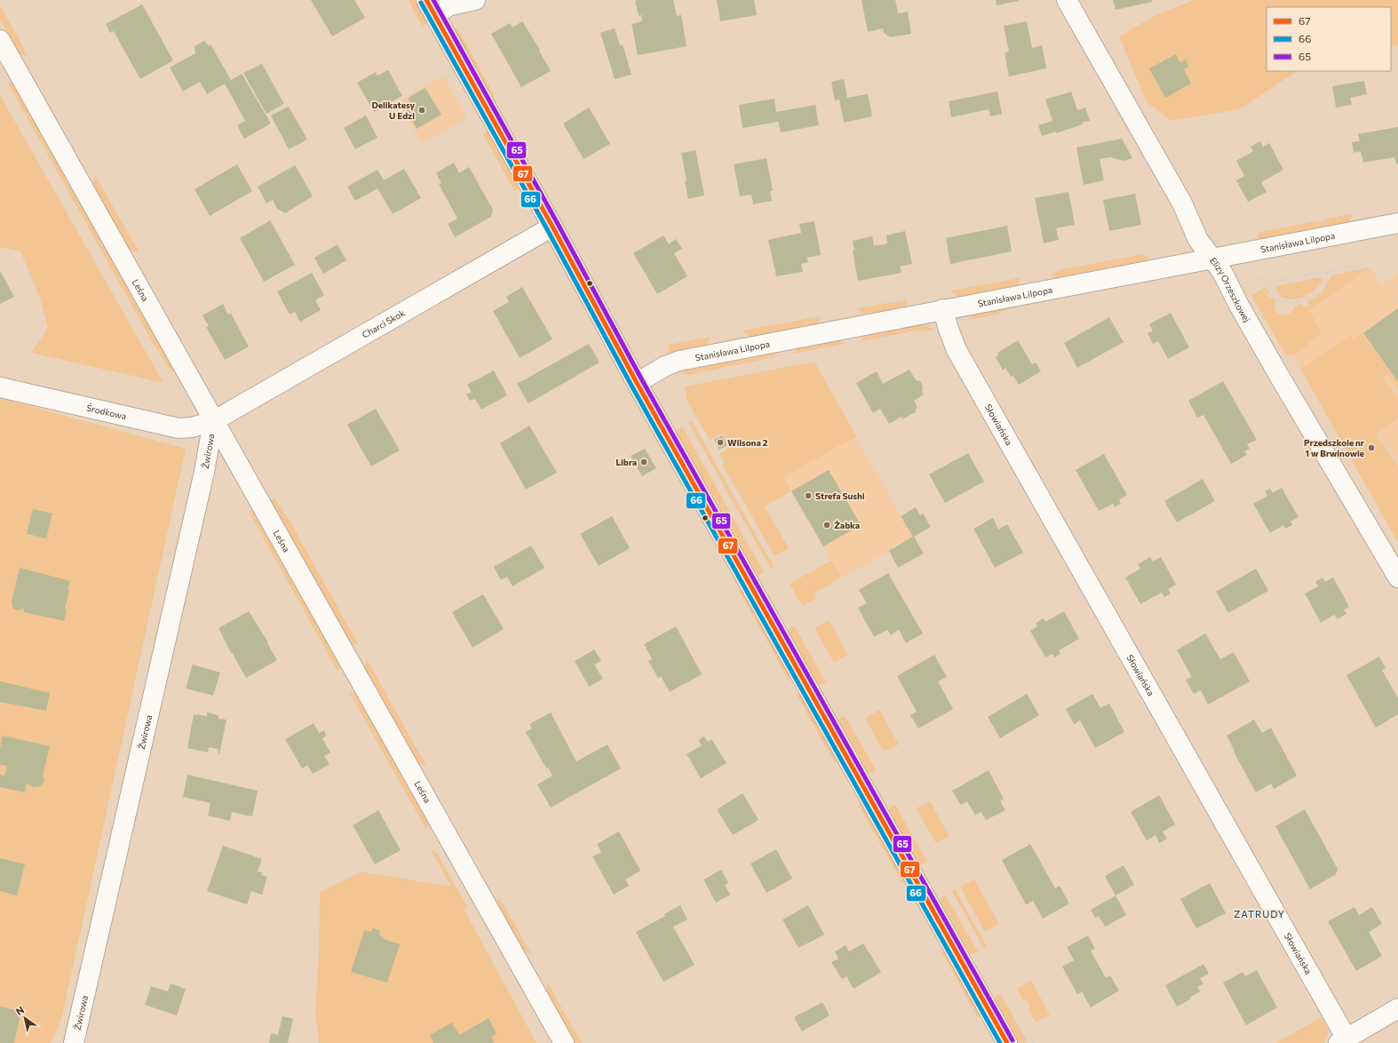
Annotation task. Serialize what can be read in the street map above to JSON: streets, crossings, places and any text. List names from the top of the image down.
{
  "streets": {
    "street": [
      "Stanisława Lilpopa",
      "Elizy Orzeszkowej",
      "Leśna",
      "Charci Skok",
      "Środkowa",
      "Słowiańska",
      "Żwirowa"
    ]
  },
  "crossings": [
    ["Stanisława Lilpopa", "Elizy Orzeszkowej"],
    ["Stanisława Lilpopa", "Słowiańska"],
    ["Leśna", "Charci Skok"],
    ["Leśna", "Środkowa"],
    ["Leśna", "Żwirowa"],
    ["Charci Skok", "Środkowa"],
    ["Charci Skok", "Żwirowa"],
    ["Środkowa", "Żwirowa"]
  ],
  "districts": ["ZATRUDY"],
  "places": [
    "Delikatesy U Edzi",
    "Wilsona 2",
    "Przedszkole nr 1 w Brwinowie",
    "Libra",
    "Strefa Sushi",
    "Żabka"
  ],
  "lines": ["transit line 67", "transit line 65", "transit line 66"],
  "legend": ["67", "66", "65"],
  "north": "top left"
}
